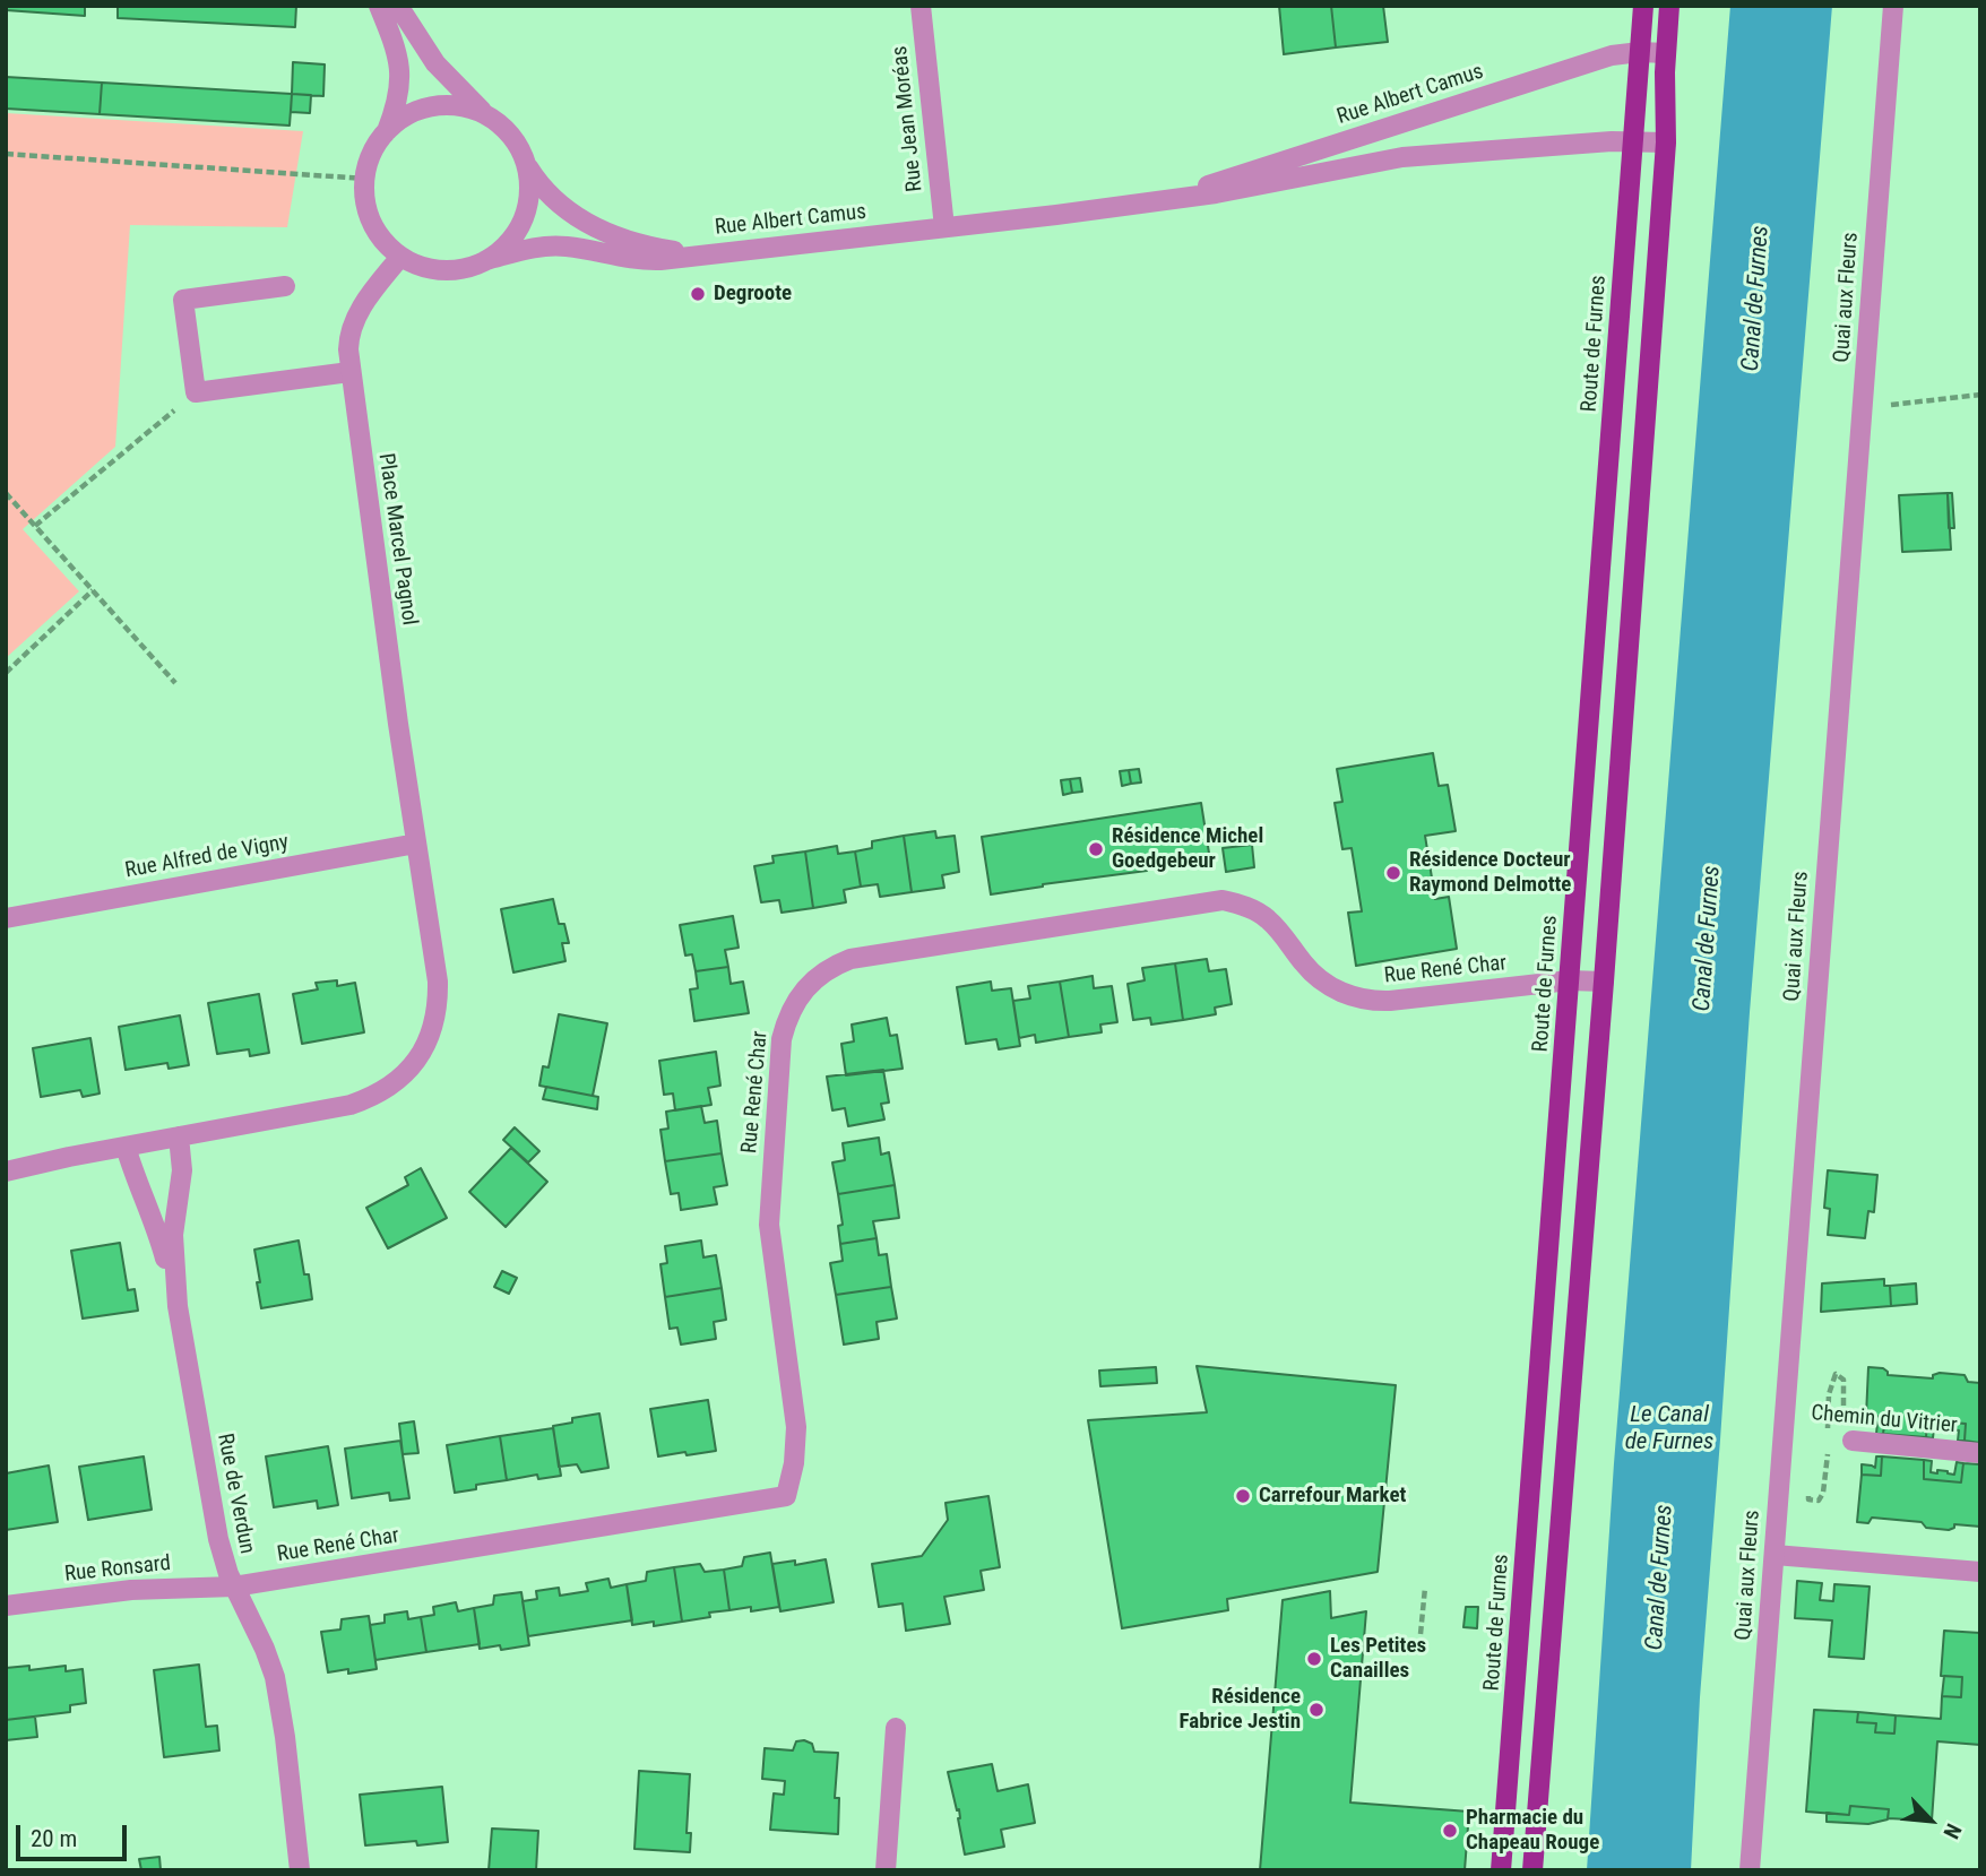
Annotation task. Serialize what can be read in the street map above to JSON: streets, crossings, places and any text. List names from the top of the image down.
{
  "streets": {
    "main road": ["Route de Furnes"],
    "street": [
      "Rue Albert Camus",
      "Rue Jean Moréas",
      "Quai aux Fleurs",
      "Place Marcel Pagnol",
      "Rue Alfred de Vigny",
      "Rue René Char",
      "Chemin du Vitrier",
      "Rue de Verdun",
      "Rue Ronsard"
    ]
  },
  "crossings": [
    ["Rue Albert Camus", "Rue Jean Moréas"],
    ["Rue Albert Camus", "Route de Furnes"],
    ["Rue Albert Camus", "Place Marcel Pagnol"],
    ["Route de Furnes", "Rue René Char"],
    ["Place Marcel Pagnol", "Rue Alfred de Vigny"],
    ["Rue René Char", "Rue de Verdun"],
    ["Rue René Char", "Rue Ronsard"],
    ["Rue de Verdun", "Rue Ronsard"]
  ],
  "water": ["Canal de Furnes", "Le Canal de Furnes"],
  "places": [
    "Degroote",
    "Résidence Michel Goedgebeur",
    "Résidence Docteur Raymond Delmotte",
    "Carrefour Market",
    "Les Petites Canailles",
    "Résidence Fabrice Jestin",
    "Pharmacie du Chapeau Rouge"
  ],
  "scale_bar": "20 m",
  "north": "bottom right"
}
